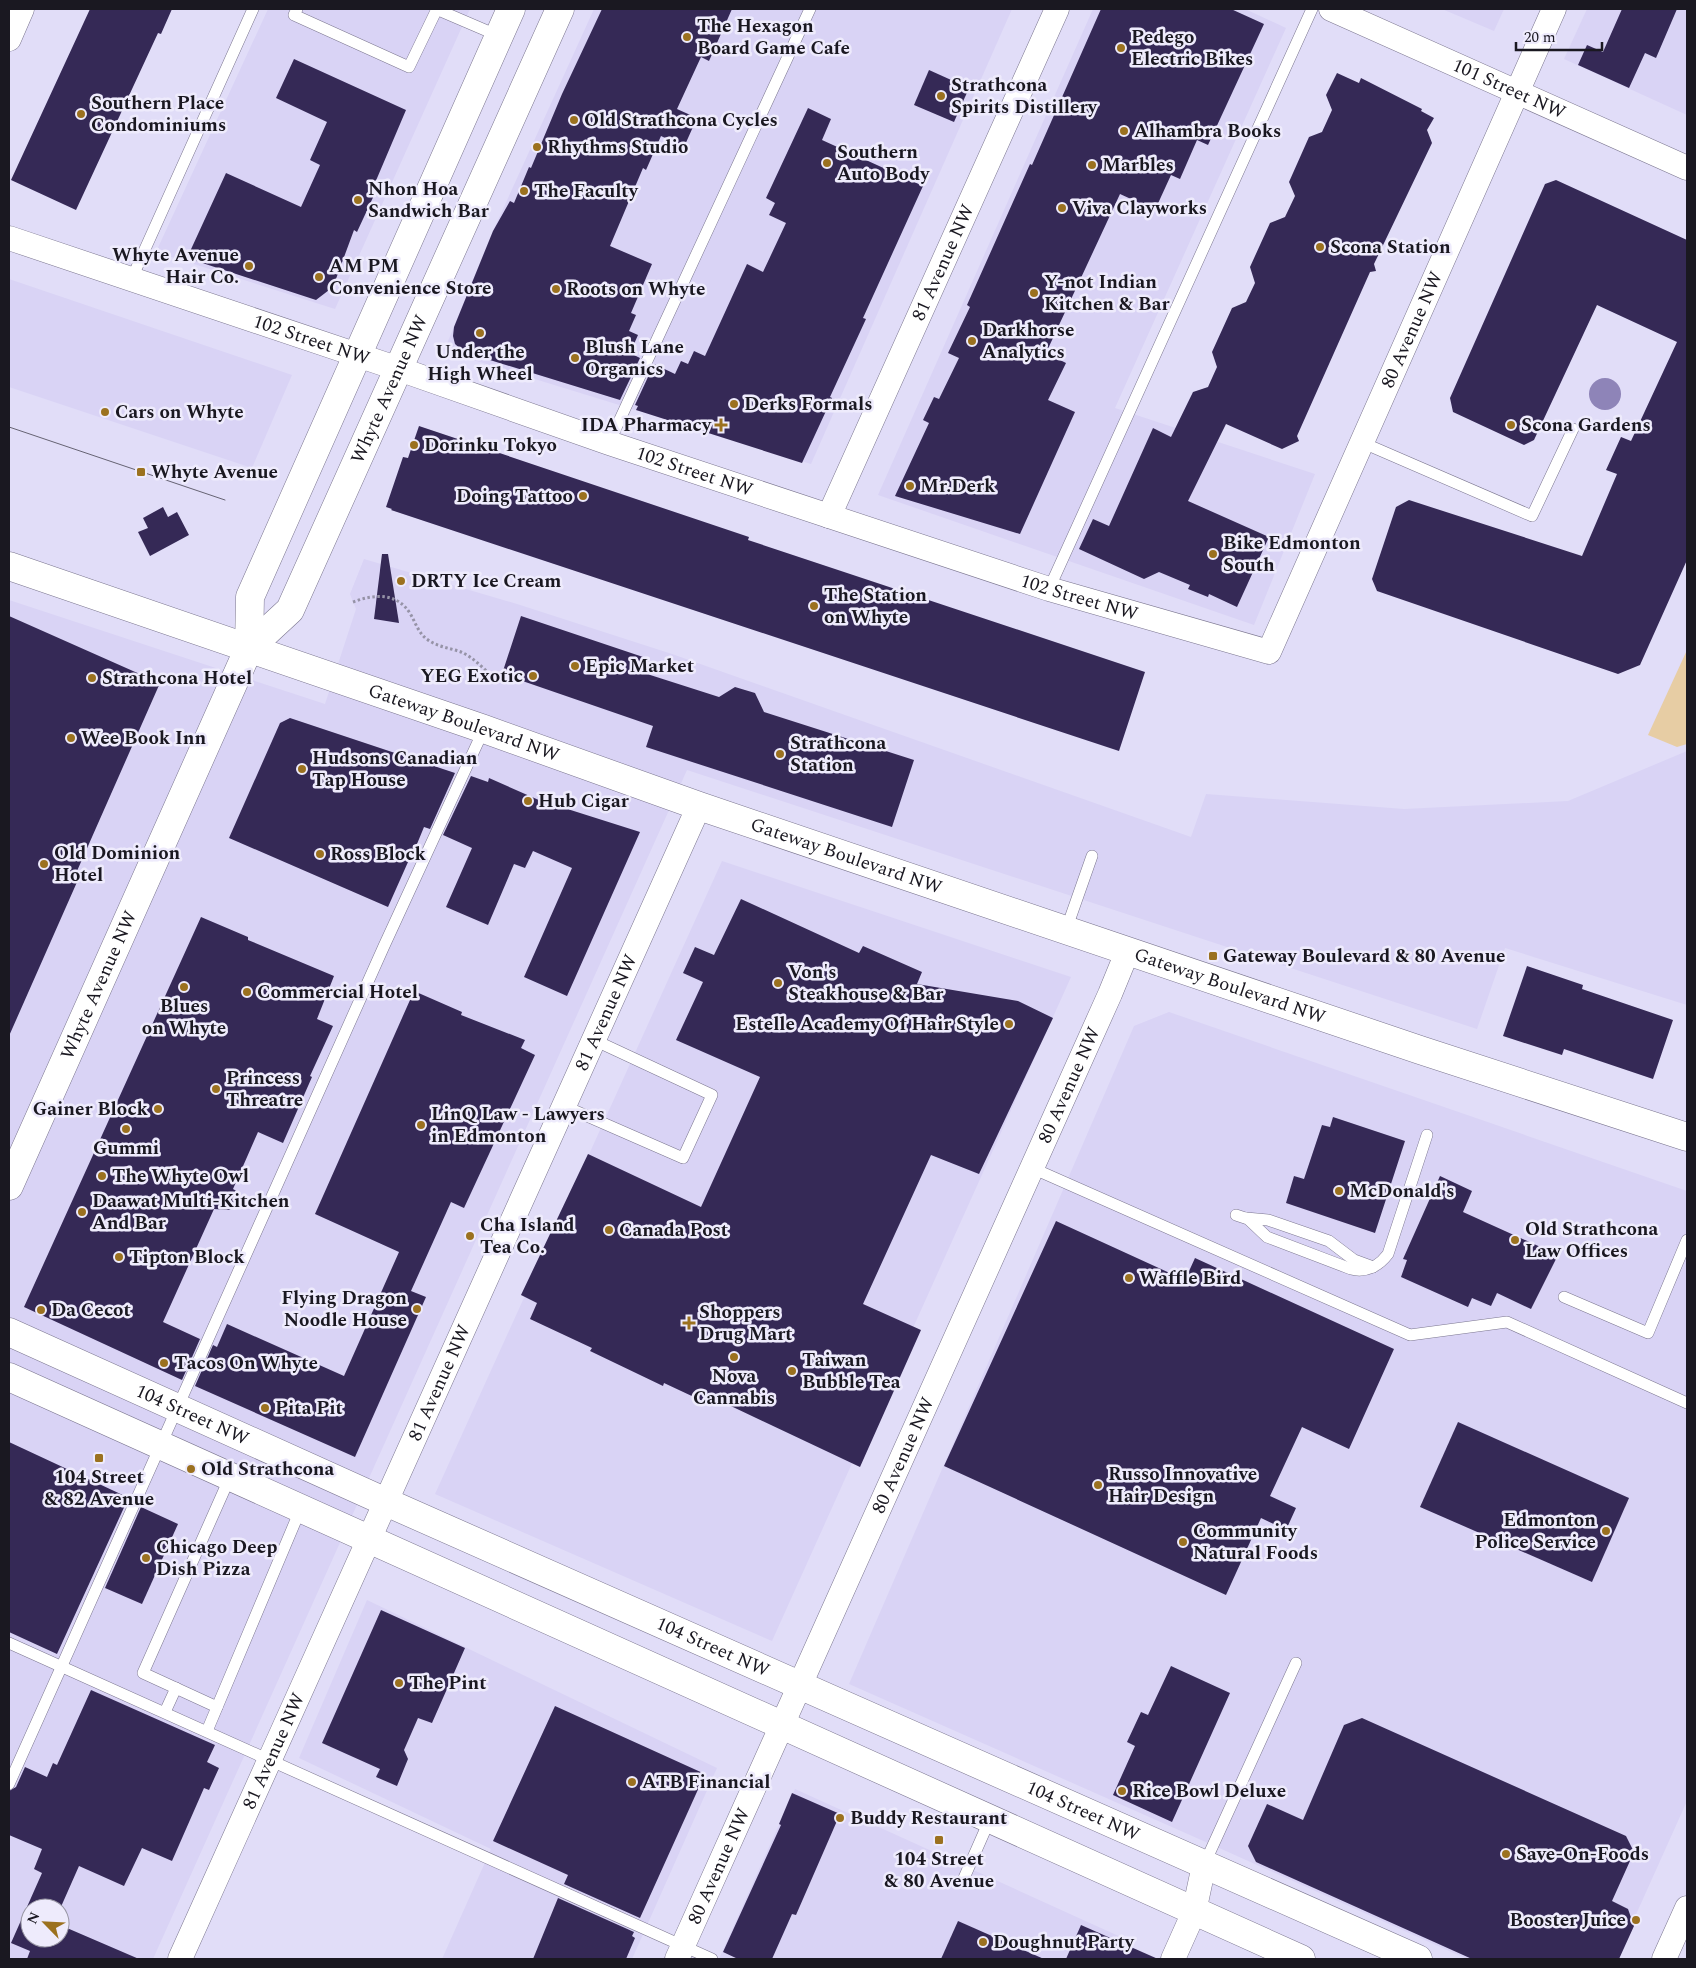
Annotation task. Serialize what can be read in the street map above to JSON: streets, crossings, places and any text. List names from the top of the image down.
{
  "streets": {
    "main road": ["Whyte Avenue NW", "Gateway Boulevard NW", "104 Street NW"],
    "street": [
      "101 Street NW",
      "81 Avenue NW",
      "80 Avenue NW",
      "102 Street NW"
    ]
  },
  "crossings": [
    ["101 Street NW", "80 Avenue NW"],
    ["81 Avenue NW", "102 Street NW"],
    ["81 Avenue NW", "Gateway Boulevard NW"],
    ["81 Avenue NW", "104 Street NW"],
    ["80 Avenue NW", "102 Street NW"],
    ["80 Avenue NW", "Gateway Boulevard NW"],
    ["80 Avenue NW", "104 Street NW"],
    ["102 Street NW", "Whyte Avenue NW"],
    ["Whyte Avenue NW", "Gateway Boulevard NW"]
  ],
  "places": {
    "other": [
      "The Hexagon Board Game Cafe",
      "Pedego Electric Bikes",
      "Strathcona Spirits Distillery",
      "Southern Place Condominiums",
      "Old Strathcona Cycles",
      "Alhambra Books",
      "Rhythms Studio",
      "Southern Auto Body",
      "Marbles",
      "The Faculty",
      "Nhon Hoa Sandwich Bar",
      "Viva Clayworks",
      "Scona Station",
      "Whyte Avenue Hair Co.",
      "AM PM Convenience Store",
      "Roots on Whyte",
      "Y-not Indian Kitchen & Bar",
      "Under the High Wheel",
      "Darkhorse Analytics",
      "Blush Lane Organics",
      "Derks Formals",
      "Cars on Whyte",
      "Scona Gardens",
      "Dorinku Tokyo",
      "Mr.Derk",
      "Doing Tattoo",
      "Bike Edmonton South",
      "DRTY Ice Cream",
      "The Station on Whyte",
      "Epic Market",
      "YEG Exotic",
      "Strathcona Hotel",
      "Wee Book Inn",
      "Strathcona Station",
      "Hudsons Canadian Tap House",
      "Hub Cigar",
      "Ross Block",
      "Old Dominion Hotel",
      "Von's Steakhouse & Bar",
      "Blues on Whyte",
      "Commercial Hotel",
      "Estelle Academy Of Hair Style",
      "Princess Threatre",
      "Gainer Block",
      "LinQ Law - Lawyers in Edmonton",
      "Gummi",
      "The Whyte Owl",
      "McDonald's",
      "Daawat Multi-Kitchen And Bar",
      "Canada Post",
      "Cha Island Tea Co.",
      "Old Strathcona Law Offices",
      "Tipton Block",
      "Waffle Bird",
      "Flying Dragon Noodle House",
      "Da Cecot",
      "Nova Cannabis",
      "Tacos On Whyte",
      "Taiwan Bubble Tea",
      "Pita Pit",
      "Old Strathcona",
      "Russo Innovative Hair Design",
      "Edmonton Police Service",
      "Community Natural Foods",
      "Chicago Deep Dish Pizza",
      "The Pint",
      "ATB Financial",
      "Rice Bowl Deluxe",
      "Buddy Restaurant",
      "Save-On-Foods",
      "Booster Juice",
      "Doughnut Party"
    ],
    "health": ["IDA Pharmacy", "Shoppers Drug Mart"],
    "transit": [
      "Whyte Avenue",
      "Gateway Boulevard & 80 Avenue",
      "104 Street & 82 Avenue",
      "104 Street & 80 Avenue"
    ]
  },
  "scale_bar": "20 m",
  "north": "top left"
}
